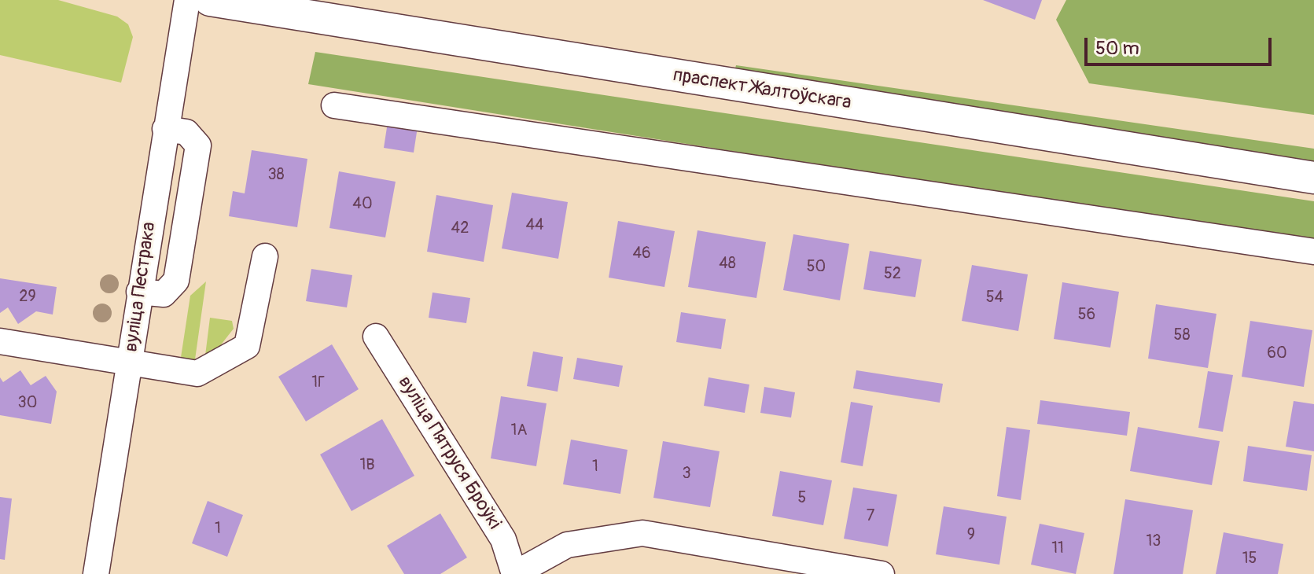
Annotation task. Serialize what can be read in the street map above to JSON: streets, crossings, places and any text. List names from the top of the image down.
{
  "streets": {
    "main road": ["праспект Жалтоўскага"],
    "street": ["вуліца Пестрака", "вуліца Пятруся Броўкі"]
  },
  "house_numbers": [
    "38",
    "40",
    "44",
    "42",
    "46",
    "48",
    "50",
    "52",
    "29",
    "54",
    "56",
    "58",
    "60",
    "1Г",
    "30",
    "1А",
    "1В",
    "1",
    "3",
    "5",
    "7",
    "1",
    "9",
    "13",
    "11",
    "15"
  ],
  "scale_bar": "50 m"
}
